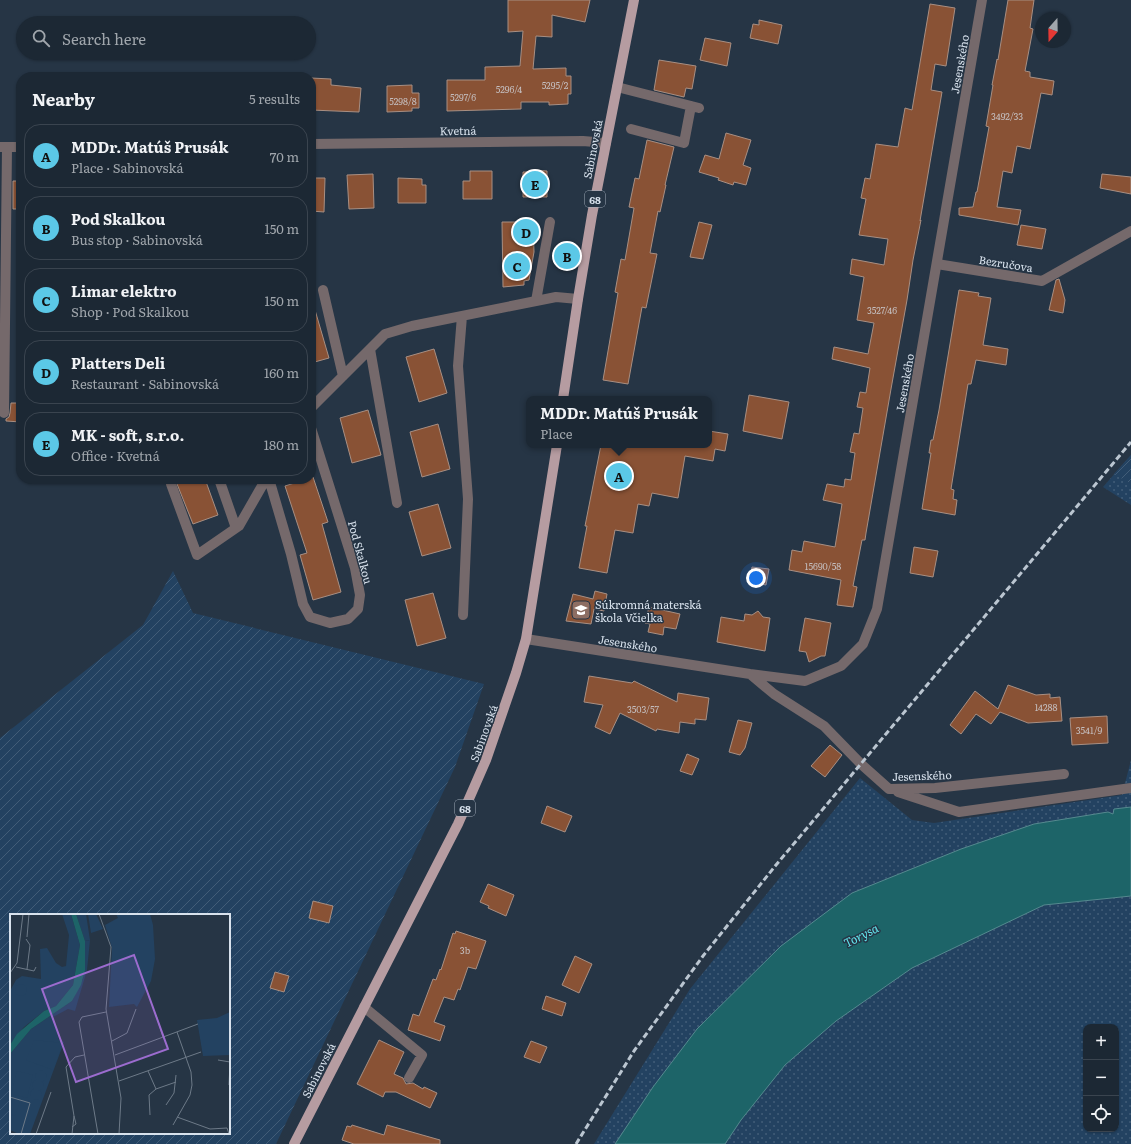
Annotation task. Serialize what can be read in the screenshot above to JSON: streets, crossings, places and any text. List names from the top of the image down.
{
  "streets": {
    "main road": ["Sabinovská", "68"],
    "street": [
      "Jesenského",
      "Kvetná",
      "Bezručova",
      "Pod Skalkou"
    ]
  },
  "crossings": [
    ["Jesenského", "Sabinovská"],
    ["Jesenského", "Bezručova"],
    ["Kvetná", "Sabinovská"]
  ],
  "water": ["Torysa"],
  "places": {
    "school or university": ["Súkromná materská škola Včielka"]
  },
  "house_numbers": [
    "5295/2",
    "5296/4",
    "5297/6",
    "5298/8",
    "3492/33",
    "3527/46",
    "15690/58",
    "14288",
    "3503/57",
    "3541/9",
    "3b"
  ],
  "north": "bottom",
  "page": {
    "search": "Search here",
    "heading": ["Nearby", "5 results"],
    "list": [
      {
        "mark": "A",
        "name": "MDDr. Matúš Prusák",
        "note": "Place · Sabinovská",
        "value": "70 m"
      },
      {
        "mark": "B",
        "name": "Pod Skalkou",
        "note": "Bus stop · Sabinovská",
        "value": "150 m"
      },
      {
        "mark": "C",
        "name": "Limar elektro",
        "note": "Shop · Pod Skalkou",
        "value": "150 m"
      },
      {
        "mark": "D",
        "name": "Platters Deli",
        "note": "Restaurant · Sabinovská",
        "value": "160 m"
      },
      {
        "mark": "E",
        "name": "MK - soft, s.r.o.",
        "note": "Office · Kvetná",
        "value": "180 m"
      }
    ],
    "pins": [
      "E",
      "D",
      "B",
      "C",
      "A"
    ],
    "popup": ["MDDr. Matúš Prusák", "Place"],
    "map_buttons": ["+", "−"]
  }
}
